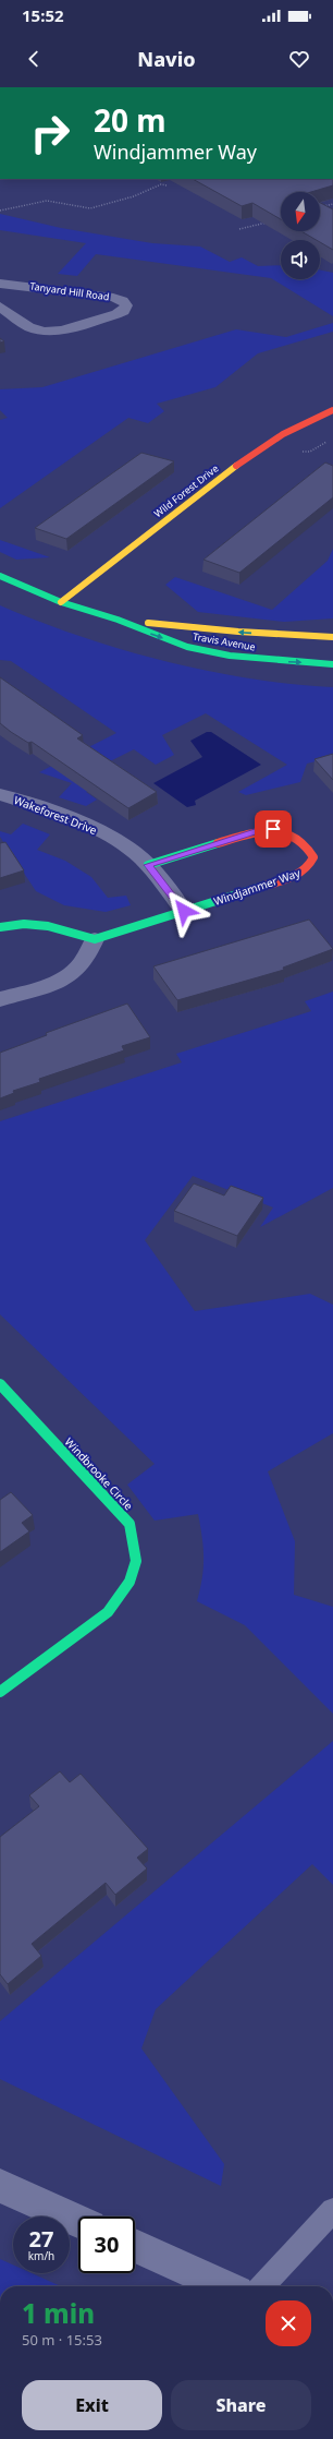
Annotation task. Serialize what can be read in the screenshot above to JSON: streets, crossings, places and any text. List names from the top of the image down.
{
  "streets": {
    "street": [
      "Tanyard Hill Road",
      "Wild Forest Drive",
      "Travis Avenue",
      "Wakeforest Drive",
      "Windjammer Way",
      "Windbrooke Circle"
    ]
  },
  "crossings": [
    ["Wild Forest Drive", "Travis Avenue"],
    ["Wakeforest Drive", "Windjammer Way"]
  ],
  "north": "bottom",
  "page": {
    "status": "15:52",
    "header": "Navio",
    "turn": ["20 m", "Windjammer Way"],
    "speed": "27 km/h",
    "limit": "30",
    "heading": ["1 min", "50 m · 15:53"],
    "buttons": ["Exit", "Share"]
  }
}
